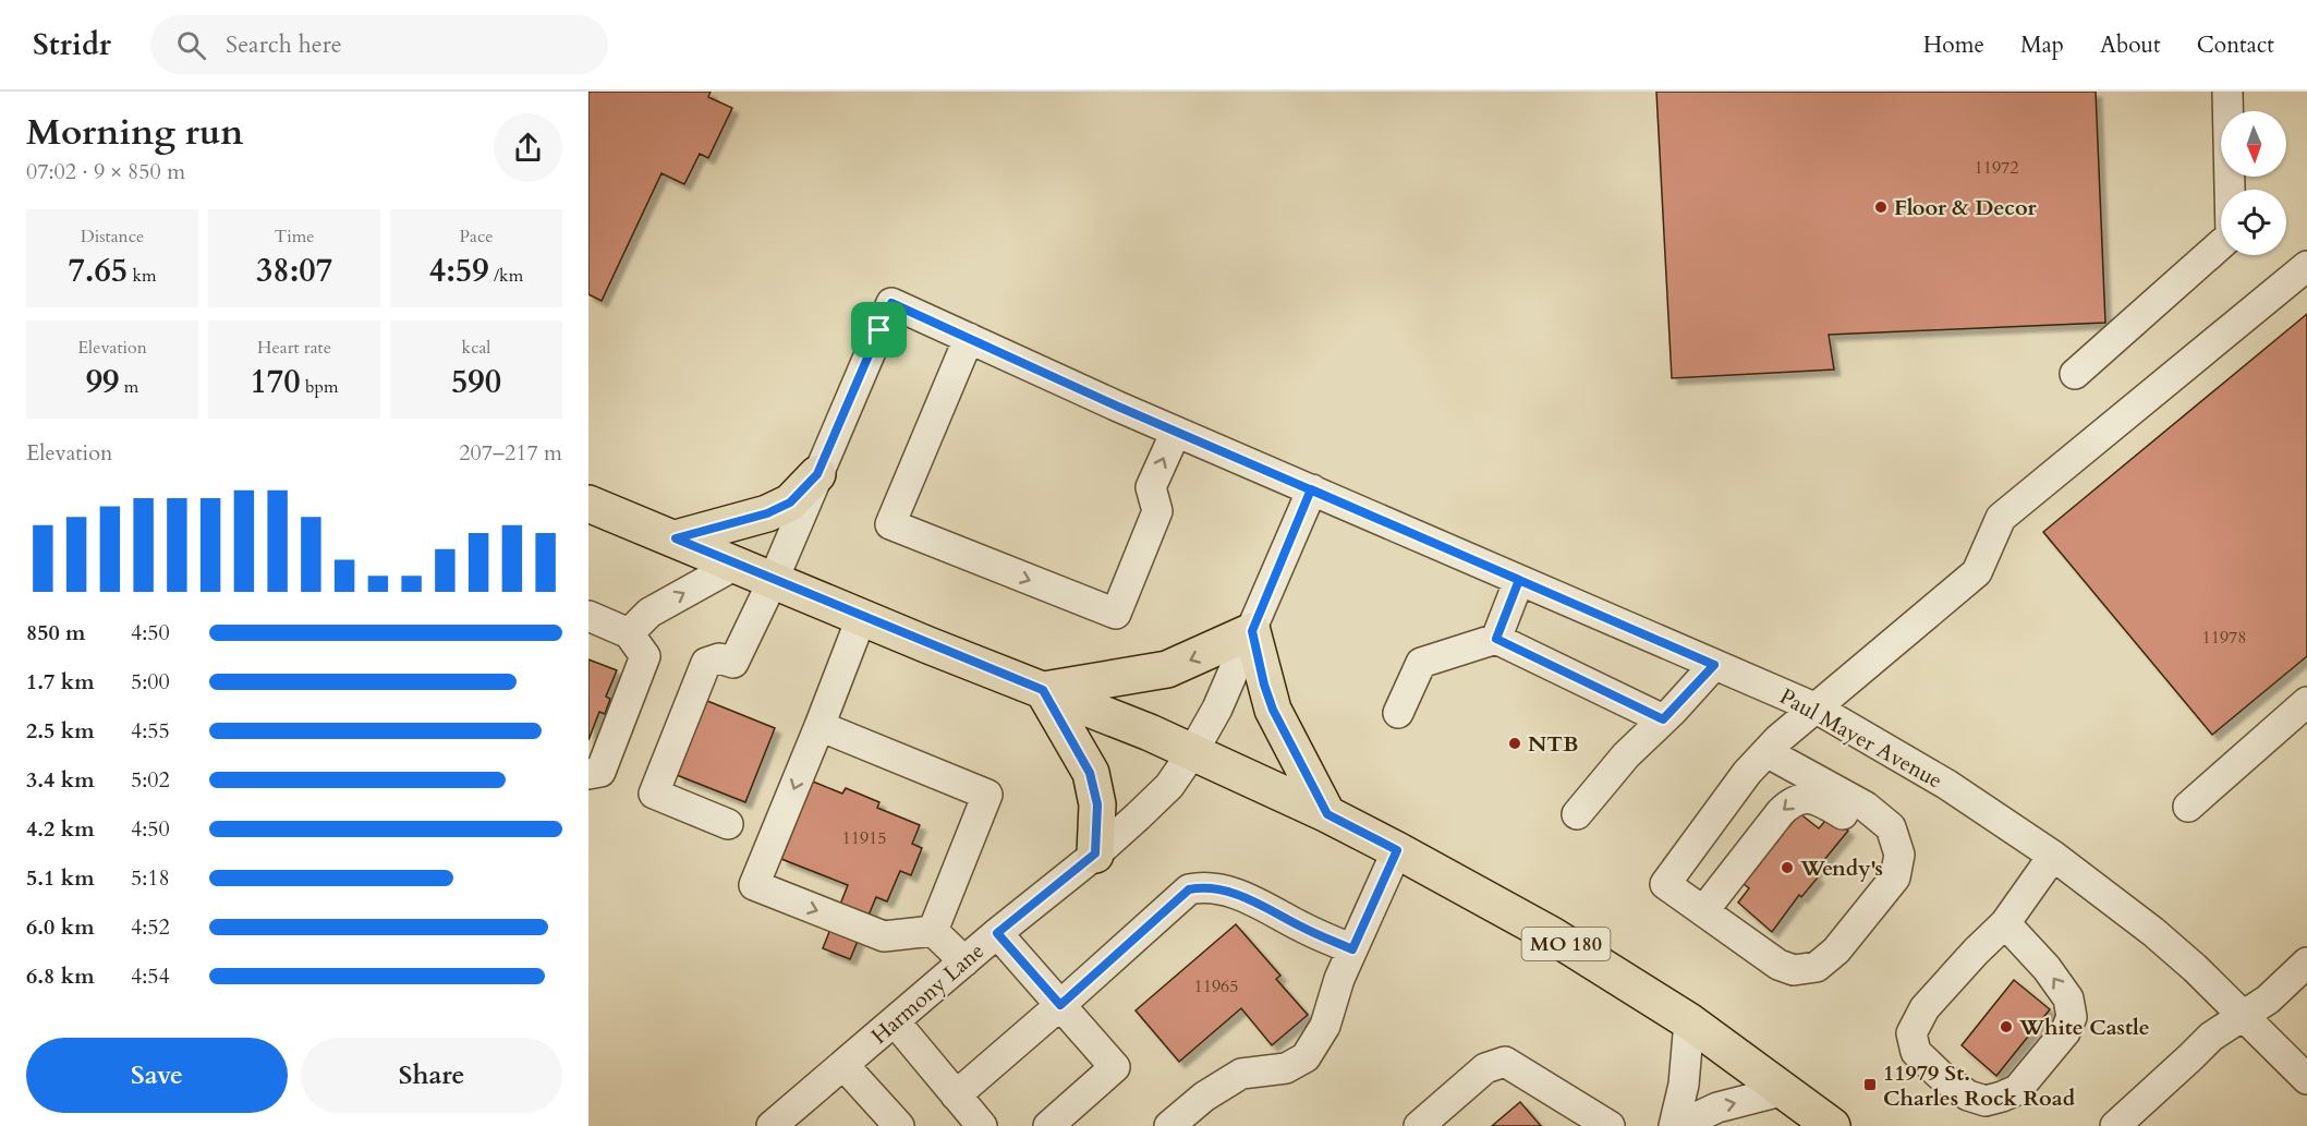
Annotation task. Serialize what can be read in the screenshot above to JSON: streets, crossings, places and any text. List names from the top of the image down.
{
  "streets": {
    "main road": ["MO 180"],
    "street": ["Paul Mayer Avenue", "Harmony Lane"]
  },
  "crossings": [
    ["Paul Mayer Avenue", "MO 180"],
    ["MO 180", "Harmony Lane"]
  ],
  "places": {
    "other": [
      "Floor & Decor",
      "NTB",
      "Wendy's",
      "White Castle"
    ],
    "transit": ["11979 St. Charles Rock Road"]
  },
  "house_numbers": [
    "11972",
    "11978",
    "11915",
    "11965"
  ],
  "north": "bottom",
  "page": {
    "header": "Stridr",
    "search": "Search here",
    "nav": [
      "Home",
      "Map",
      "About",
      "Contact"
    ],
    "heading": ["Morning run", "07:02 · 9 × 850 m"],
    "stats": [
      ["Distance", "7.65 km"],
      ["Time", "38:07"],
      ["Pace", "4:59 /km"],
      ["Elevation", "99 m"],
      ["Heart rate", "170 bpm"],
      ["kcal", "590"]
    ],
    "chart": ["Elevation", "207–217 m"],
    "list": [
      {
        "name": "850 m",
        "note": "4:50"
      },
      {
        "name": "1.7 km",
        "note": "5:00"
      },
      {
        "name": "2.5 km",
        "note": "4:55"
      },
      {
        "name": "3.4 km",
        "note": "5:02"
      },
      {
        "name": "4.2 km",
        "note": "4:50"
      },
      {
        "name": "5.1 km",
        "note": "5:18"
      },
      {
        "name": "6.0 km",
        "note": "4:52"
      },
      {
        "name": "6.8 km",
        "note": "4:54"
      }
    ],
    "buttons": ["Save", "Share"]
  }
}
